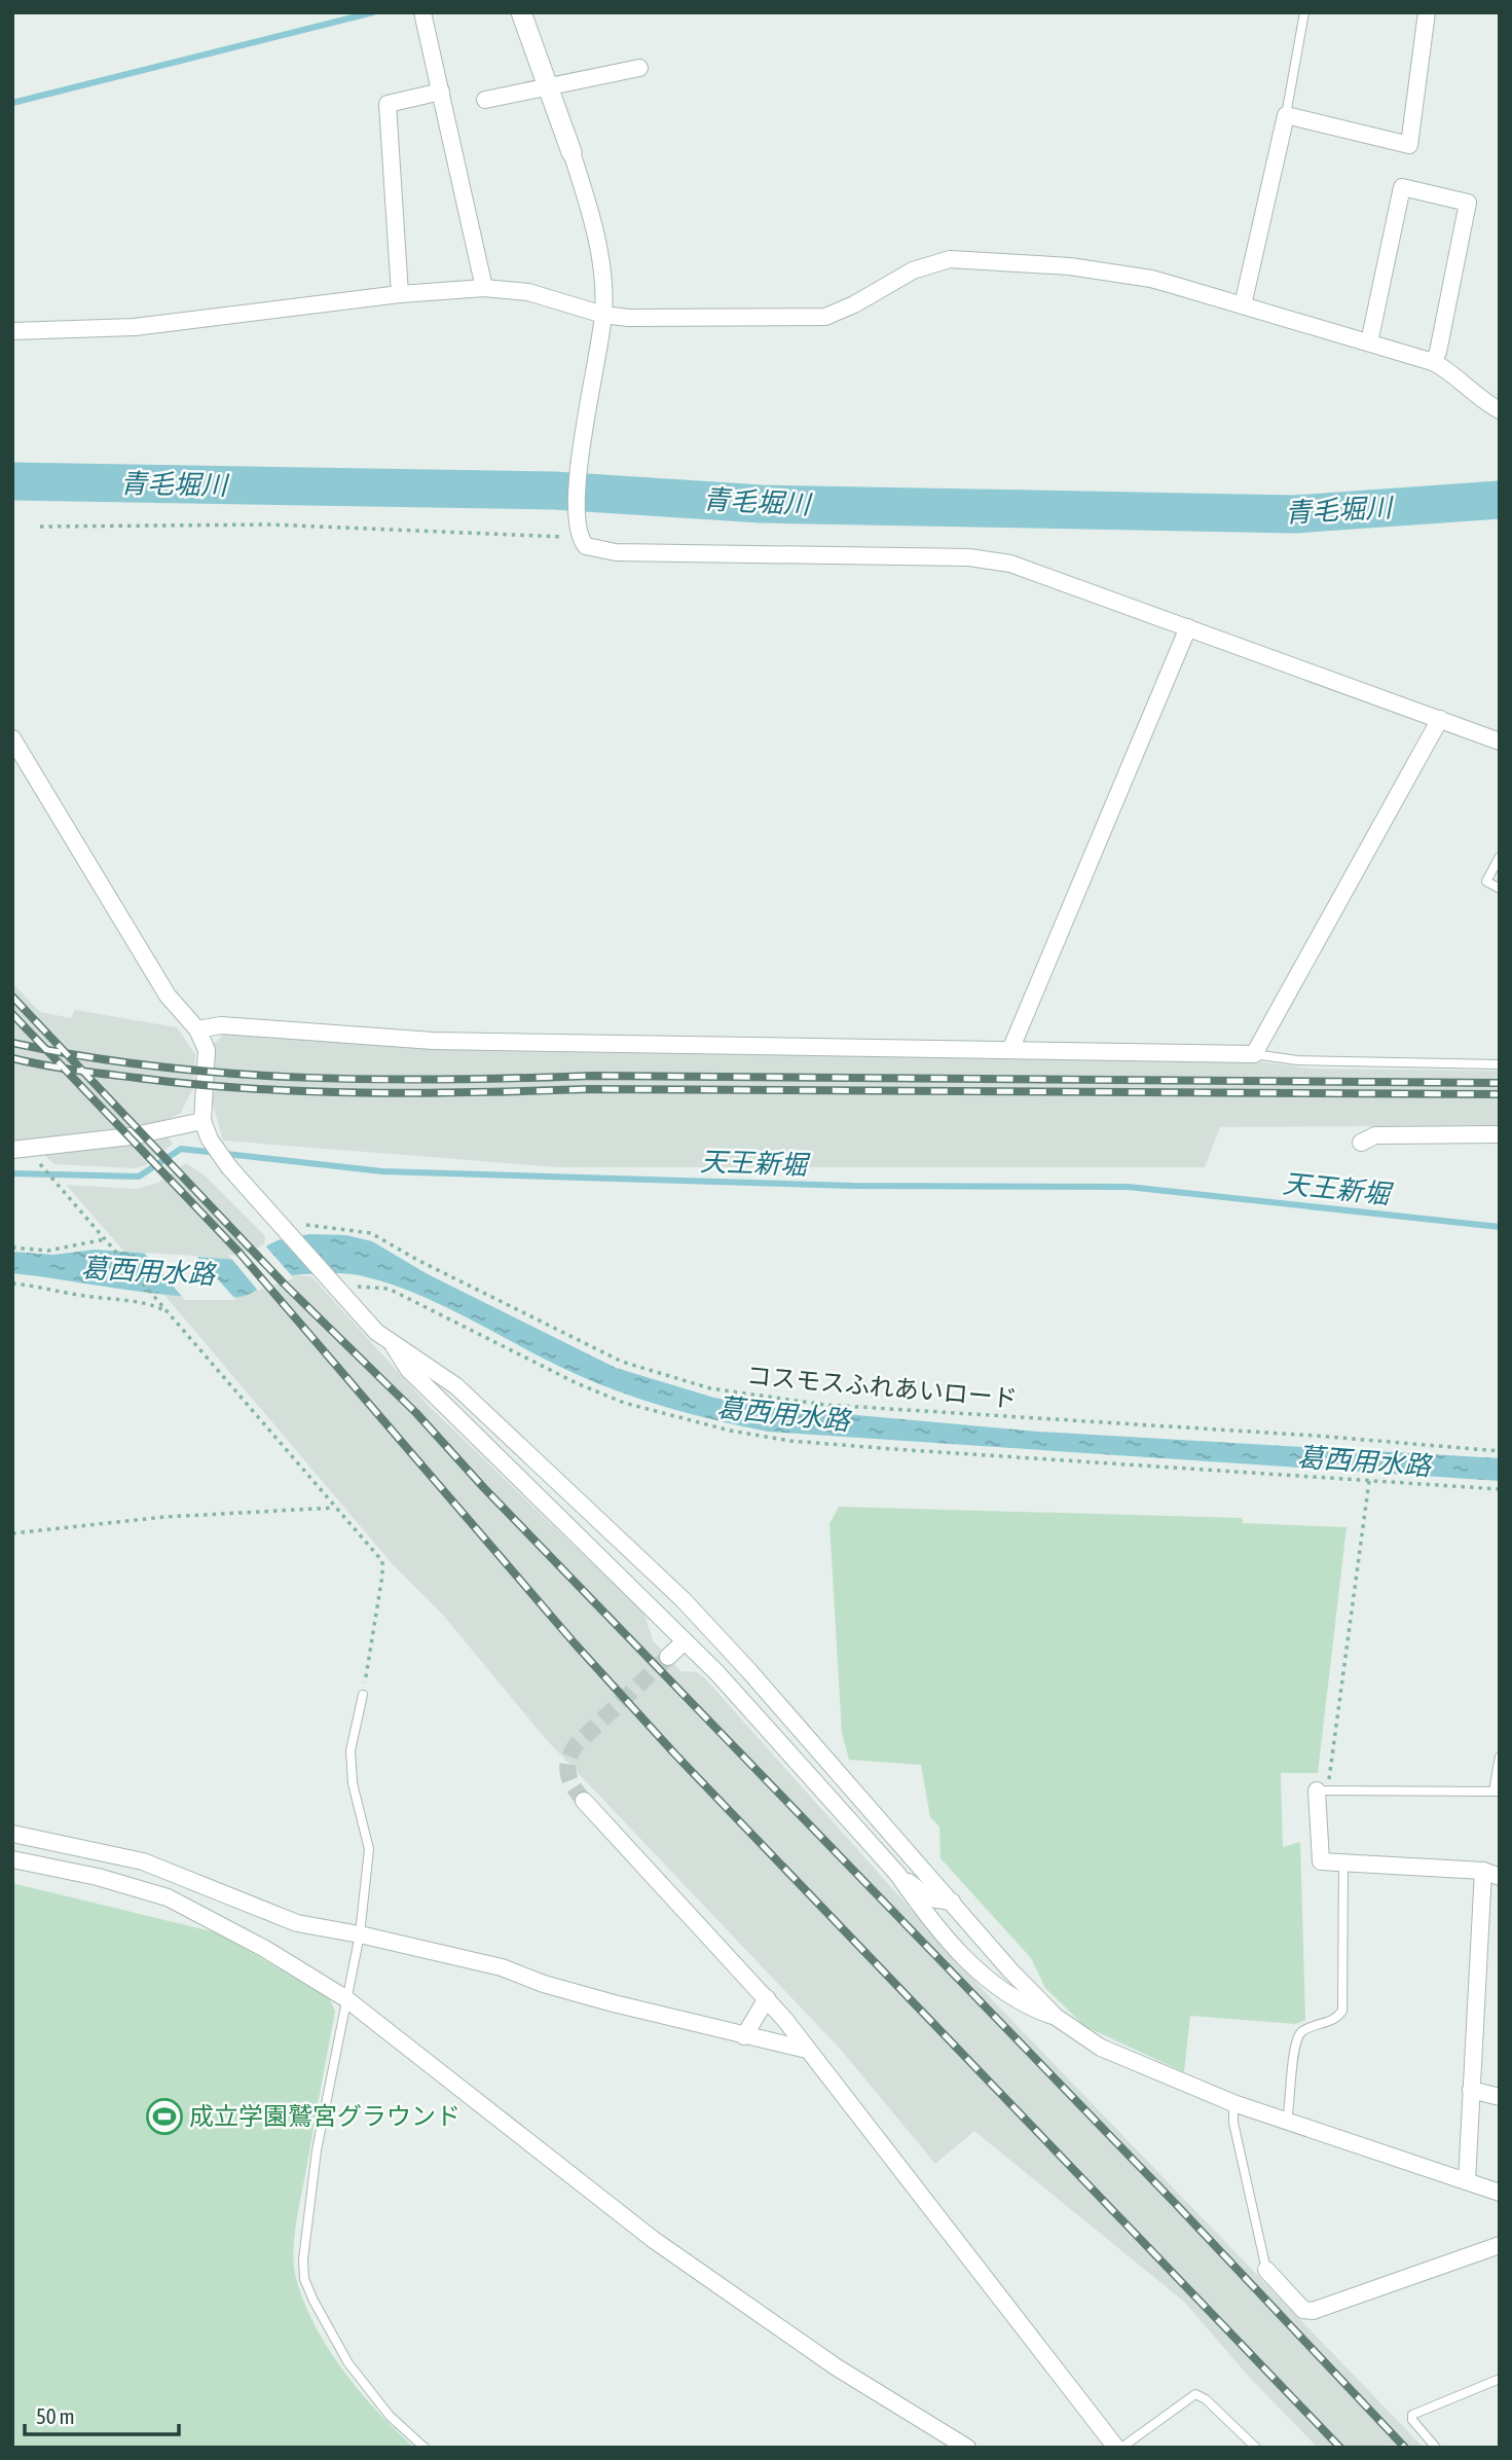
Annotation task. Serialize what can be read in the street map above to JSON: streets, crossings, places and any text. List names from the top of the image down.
{
  "streets": {
    "path": ["コスモスふれあいロード"]
  },
  "water": ["青毛堀川", "天王新堀", "葛西用水路"],
  "places": {
    "sports": ["成立学園鷲宮グラウンド"]
  },
  "scale_bar": "50 m"
}
